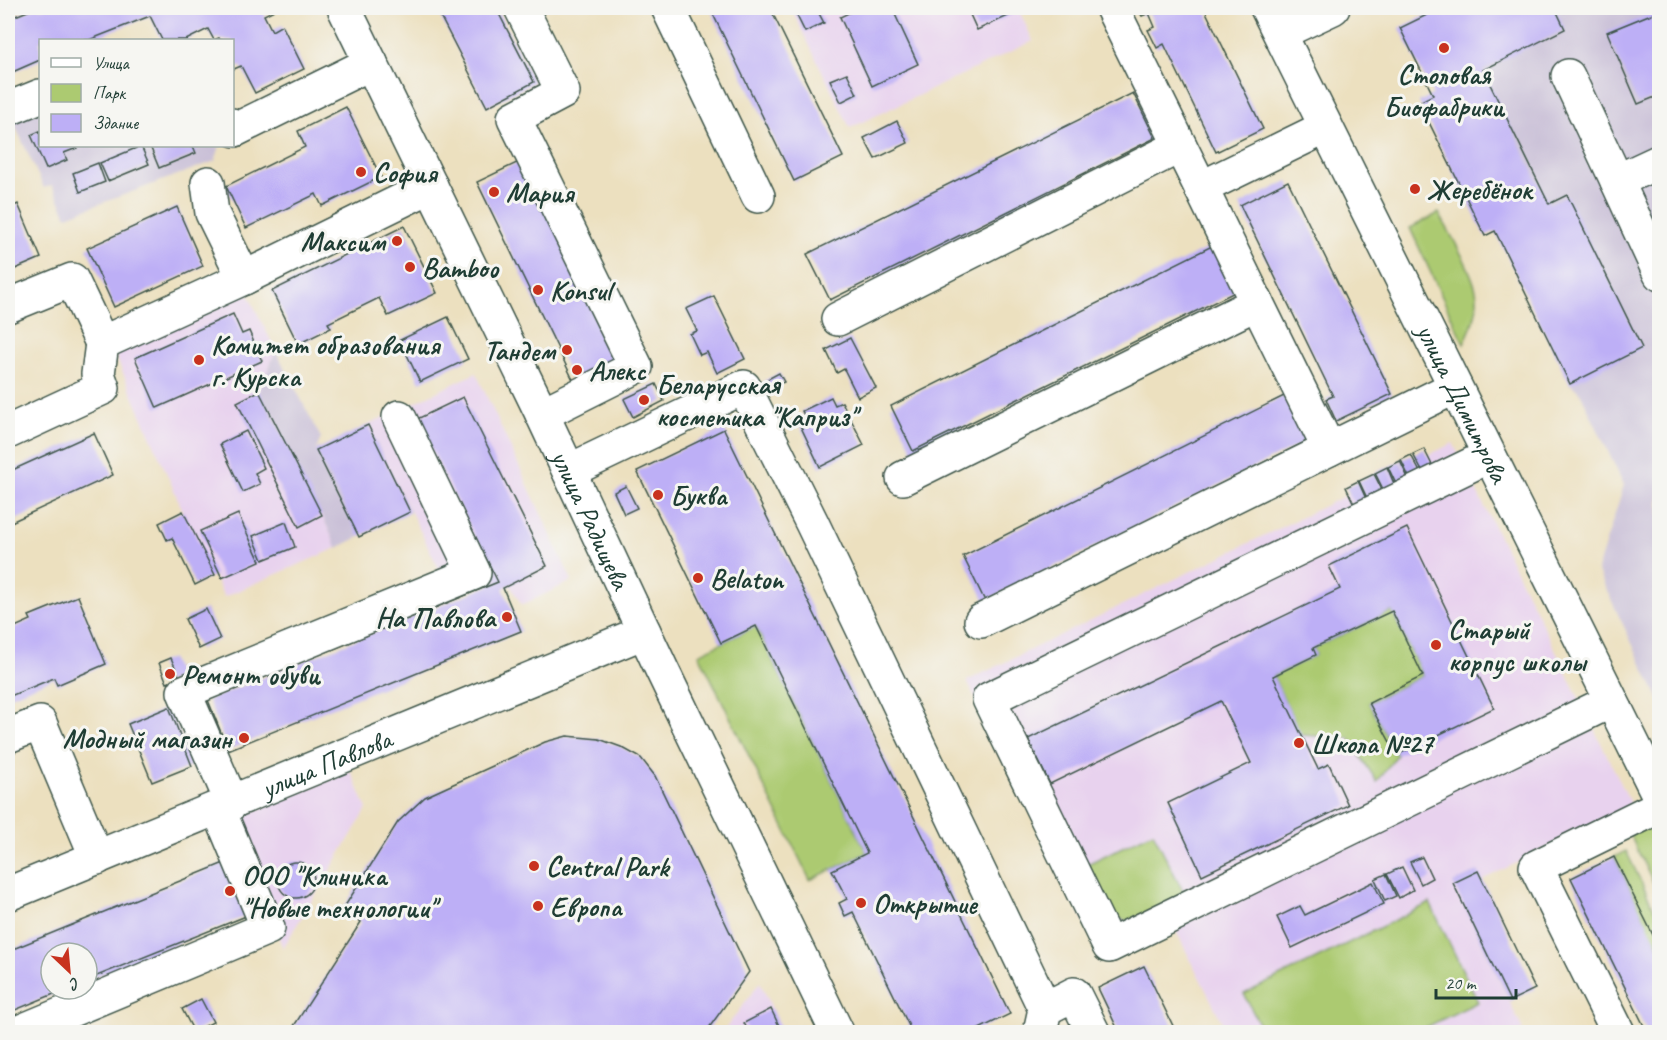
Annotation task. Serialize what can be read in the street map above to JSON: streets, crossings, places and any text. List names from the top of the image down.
{
  "streets": {
    "main road": ["улица Димитрова", "улица Радищева", "улица Павлова"]
  },
  "crossings": [
    ["улица Радищева", "улица Павлова"]
  ],
  "places": [
    "Столовая Биофабрики",
    "София",
    "Жеребёнок",
    "Мария",
    "Максим",
    "Bamboo",
    "Konsul",
    "Тандем",
    "Комитет образования г. Курска",
    "Алекс",
    "Беларусская косметика \"Каприз\"",
    "Буква",
    "Belaton",
    "На Павлова",
    "Старый корпус школы",
    "Ремонт обуви",
    "Модный магазин",
    "Школа №27",
    "Central Park",
    "ООО \"Клиника \"Новые технологии\"",
    "Открытие",
    "Европа"
  ],
  "legend": ["Улица", "Парк", "Здание"],
  "scale_bar": "20 m",
  "north": "bottom right"
}
